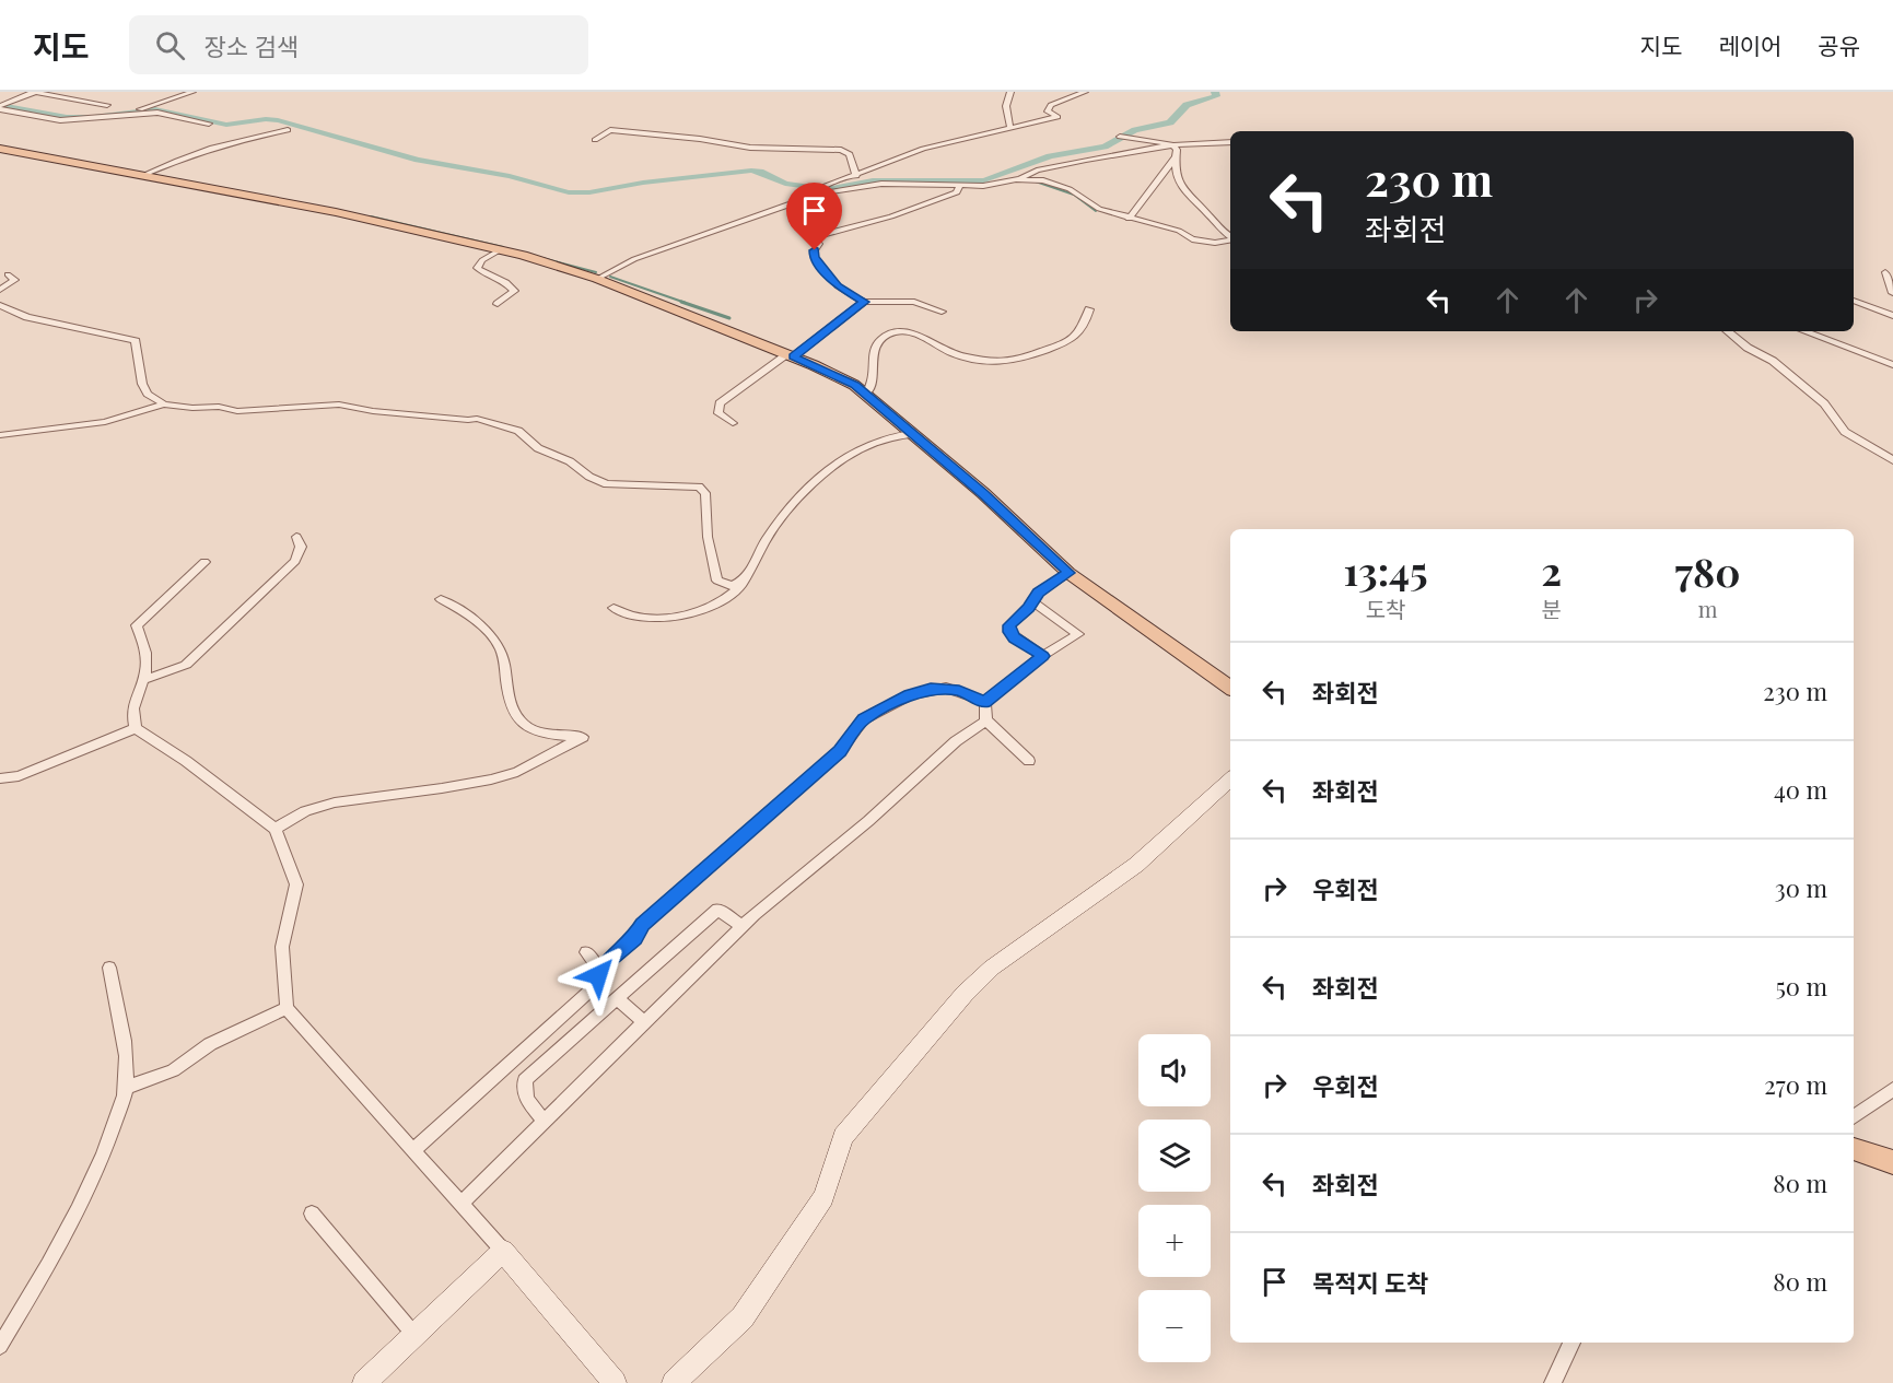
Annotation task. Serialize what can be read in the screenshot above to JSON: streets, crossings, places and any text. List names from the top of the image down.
{
  "page": {
    "header": "지도",
    "search": "장소 검색",
    "nav": ["지도", "레이어", "공유"],
    "turn": ["230 m", "좌회전"],
    "eta": [
      "13:45",
      "도착",
      "2",
      "분",
      "780",
      "m"
    ],
    "list": [
      {
        "name": "좌회전",
        "value": "230 m"
      },
      {
        "name": "좌회전",
        "value": "40 m"
      },
      {
        "name": "우회전",
        "value": "30 m"
      },
      {
        "name": "좌회전",
        "value": "50 m"
      },
      {
        "name": "우회전",
        "value": "270 m"
      },
      {
        "name": "좌회전",
        "value": "80 m"
      },
      {
        "name": "목적지 도착",
        "value": "80 m"
      }
    ],
    "map_buttons": ["+", "−"]
  }
}
